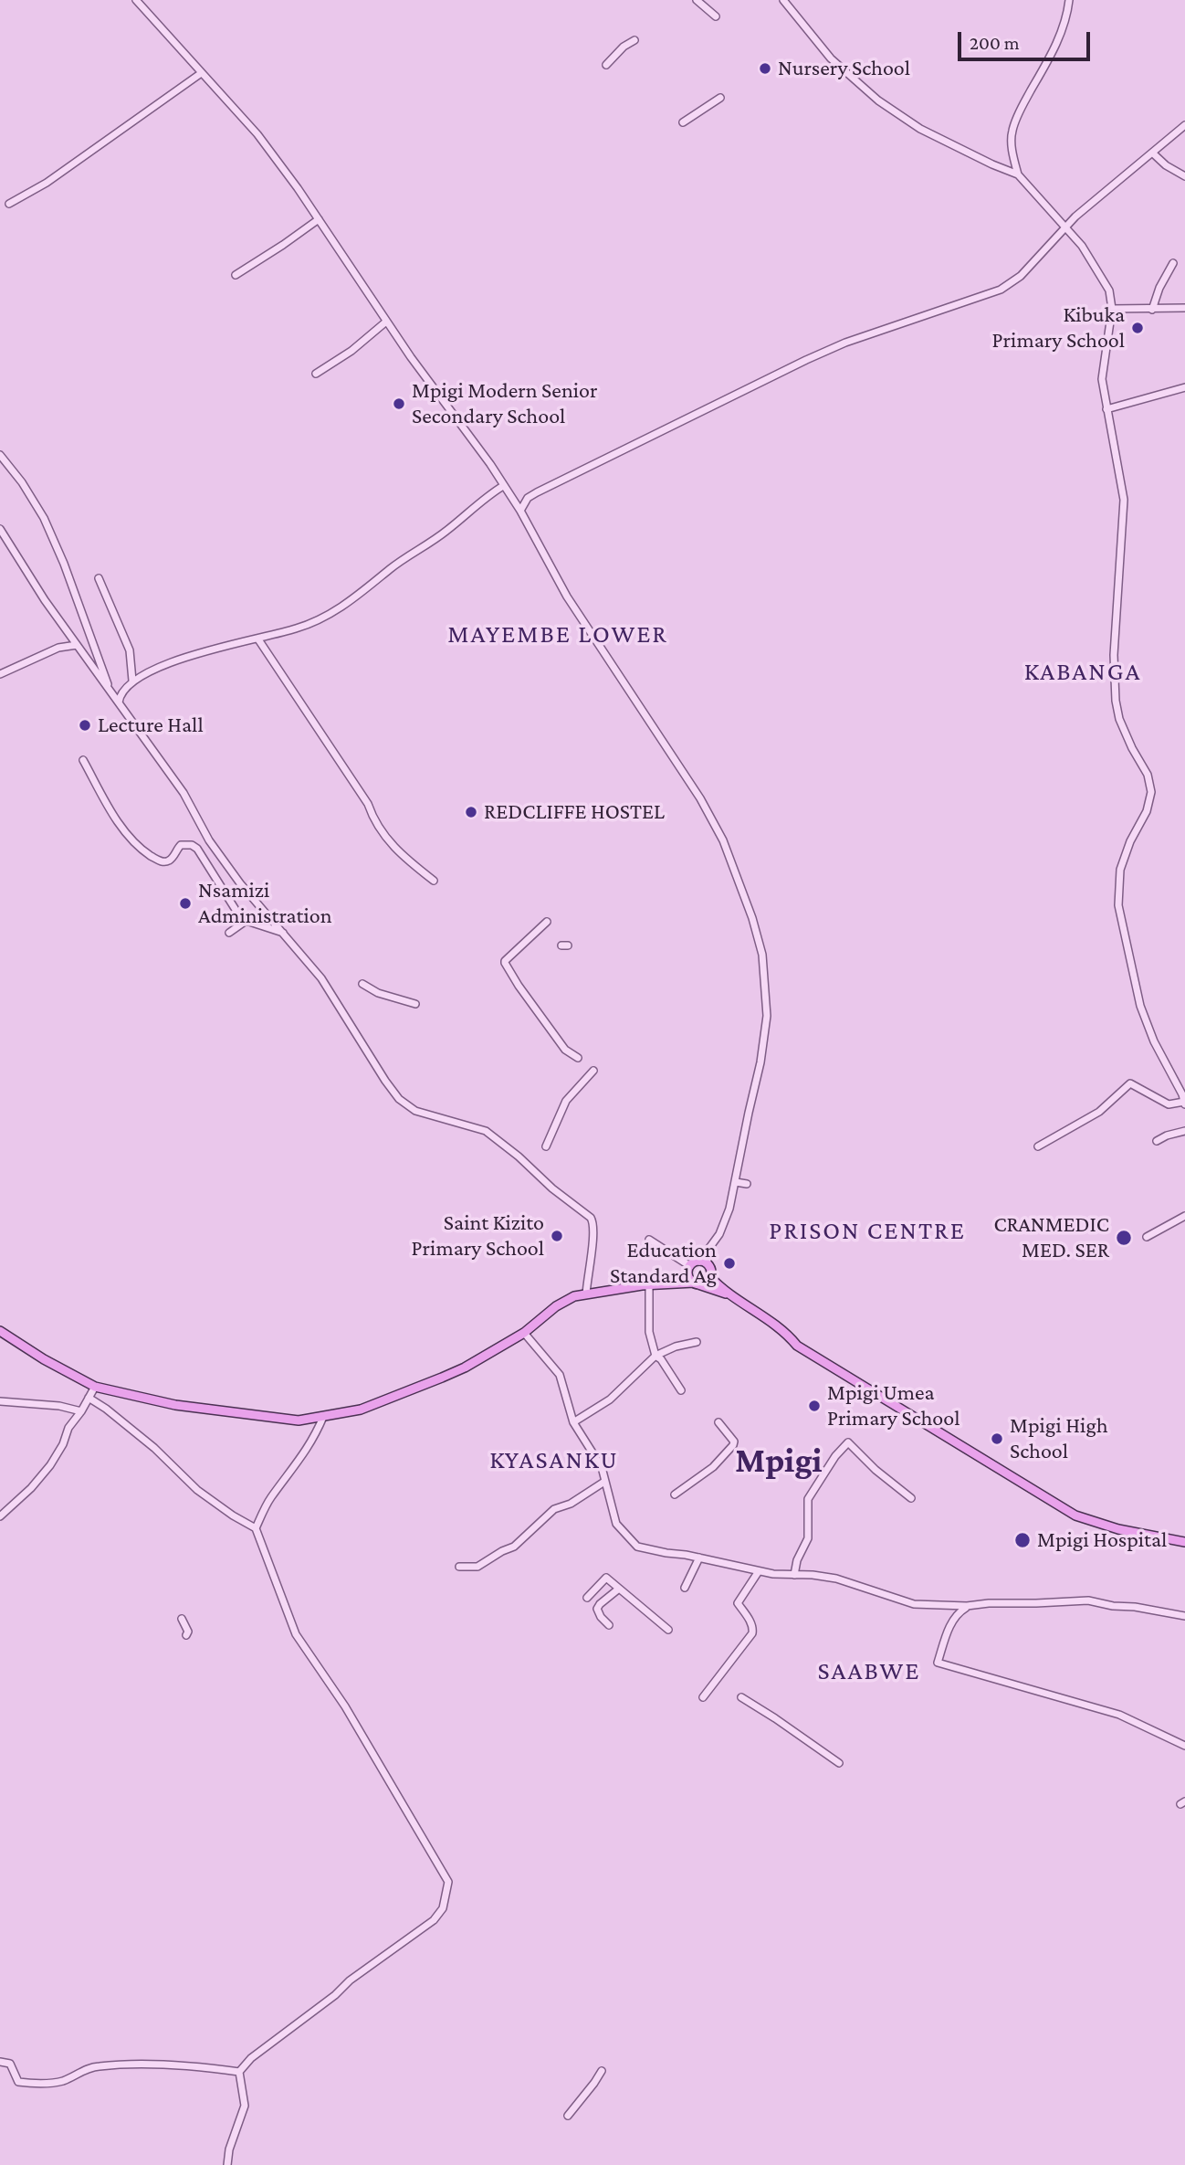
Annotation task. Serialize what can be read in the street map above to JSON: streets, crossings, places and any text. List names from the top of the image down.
{
  "districts": [
    "MAYEMBE LOWER",
    "KABANGA",
    "PRISON CENTRE",
    "KYASANKU",
    "Mpigi",
    "SAABWE"
  ],
  "places": [
    "Nursery School",
    "Kibuka Primary School",
    "Mpigi Modern Senior Secondary School",
    "Lecture Hall",
    "REDCLIFFE HOSTEL",
    "Nsamizi Administration",
    "Saint Kizito Primary School",
    "CRANMEDIC MED. SER",
    "Education Standard Ag",
    "Mpigi Umea Primary School",
    "Mpigi High School",
    "Mpigi Hospital"
  ],
  "scale_bar": "200 m"
}
